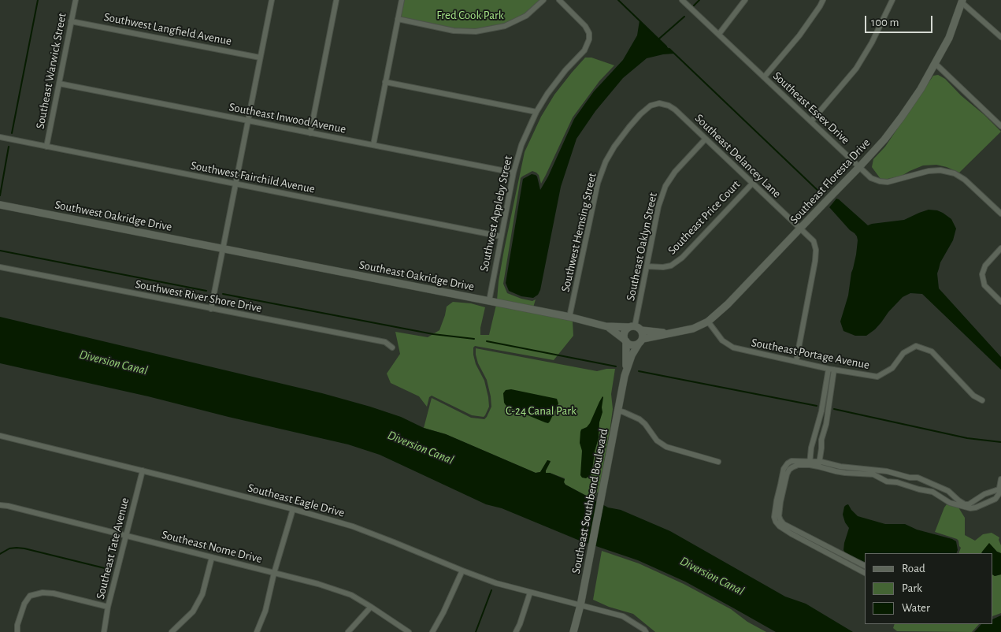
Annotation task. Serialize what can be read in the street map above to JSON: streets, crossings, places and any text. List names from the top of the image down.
{
  "streets": {
    "street": [
      "Southwest Langfield Avenue",
      "Southeast Warwick Street",
      "Southeast Essex Drive",
      "Southeast Inwood Avenue",
      "Southeast Delancey Lane",
      "Southwest Fairchild Avenue",
      "Southeast Floresta Drive",
      "Southwest Appleby Street",
      "Southwest Oakridge Drive",
      "Southeast Price Court",
      "Southwest Hemsing Street",
      "Southeast Oaklyn Street",
      "Southeast Oakridge Drive",
      "Southwest River Shore Drive",
      "Southeast Portage Avenue",
      "Southeast Eagle Drive",
      "Southeast Southbend Boulevard",
      "Southeast Nome Drive",
      "Southeast Tate Avenue"
    ]
  },
  "crossings": [
    ["Southwest Langfield Avenue", "Southeast Warwick Street"],
    ["Southeast Warwick Street", "Southeast Inwood Avenue"],
    ["Southeast Warwick Street", "Southwest Fairchild Avenue"],
    ["Southeast Essex Drive", "Southeast Floresta Drive"],
    ["Southeast Inwood Avenue", "Southwest Appleby Street"],
    ["Southeast Delancey Lane", "Southeast Floresta Drive"],
    ["Southeast Delancey Lane", "Southeast Price Court"],
    ["Southeast Delancey Lane", "Southwest Hemsing Street"],
    ["Southeast Delancey Lane", "Southeast Oaklyn Street"],
    ["Southeast Delancey Lane", "Southeast Portage Avenue"],
    ["Southwest Fairchild Avenue", "Southwest Appleby Street"],
    ["Southeast Floresta Drive", "Southeast Oaklyn Street"],
    ["Southeast Floresta Drive", "Southeast Oakridge Drive"],
    ["Southeast Floresta Drive", "Southeast Portage Avenue"],
    ["Southeast Floresta Drive", "Southeast Southbend Boulevard"],
    ["Southwest Appleby Street", "Southeast Oakridge Drive"],
    ["Southwest Oakridge Drive", "Southeast Oakridge Drive"],
    ["Southeast Price Court", "Southeast Oaklyn Street"],
    ["Southwest Hemsing Street", "Southeast Oakridge Drive"],
    ["Southeast Oaklyn Street", "Southeast Oakridge Drive"],
    ["Southeast Oaklyn Street", "Southeast Southbend Boulevard"],
    ["Southeast Oakridge Drive", "Southeast Southbend Boulevard"],
    ["Southeast Eagle Drive", "Southeast Southbend Boulevard"],
    ["Southeast Eagle Drive", "Southeast Tate Avenue"],
    ["Southeast Nome Drive", "Southeast Tate Avenue"]
  ],
  "water": ["Diversion Canal"],
  "parks": ["Fred Cook Park", "C-24 Canal Park"],
  "legend": ["Road", "Park", "Water"],
  "scale_bar": "100 m"
}
